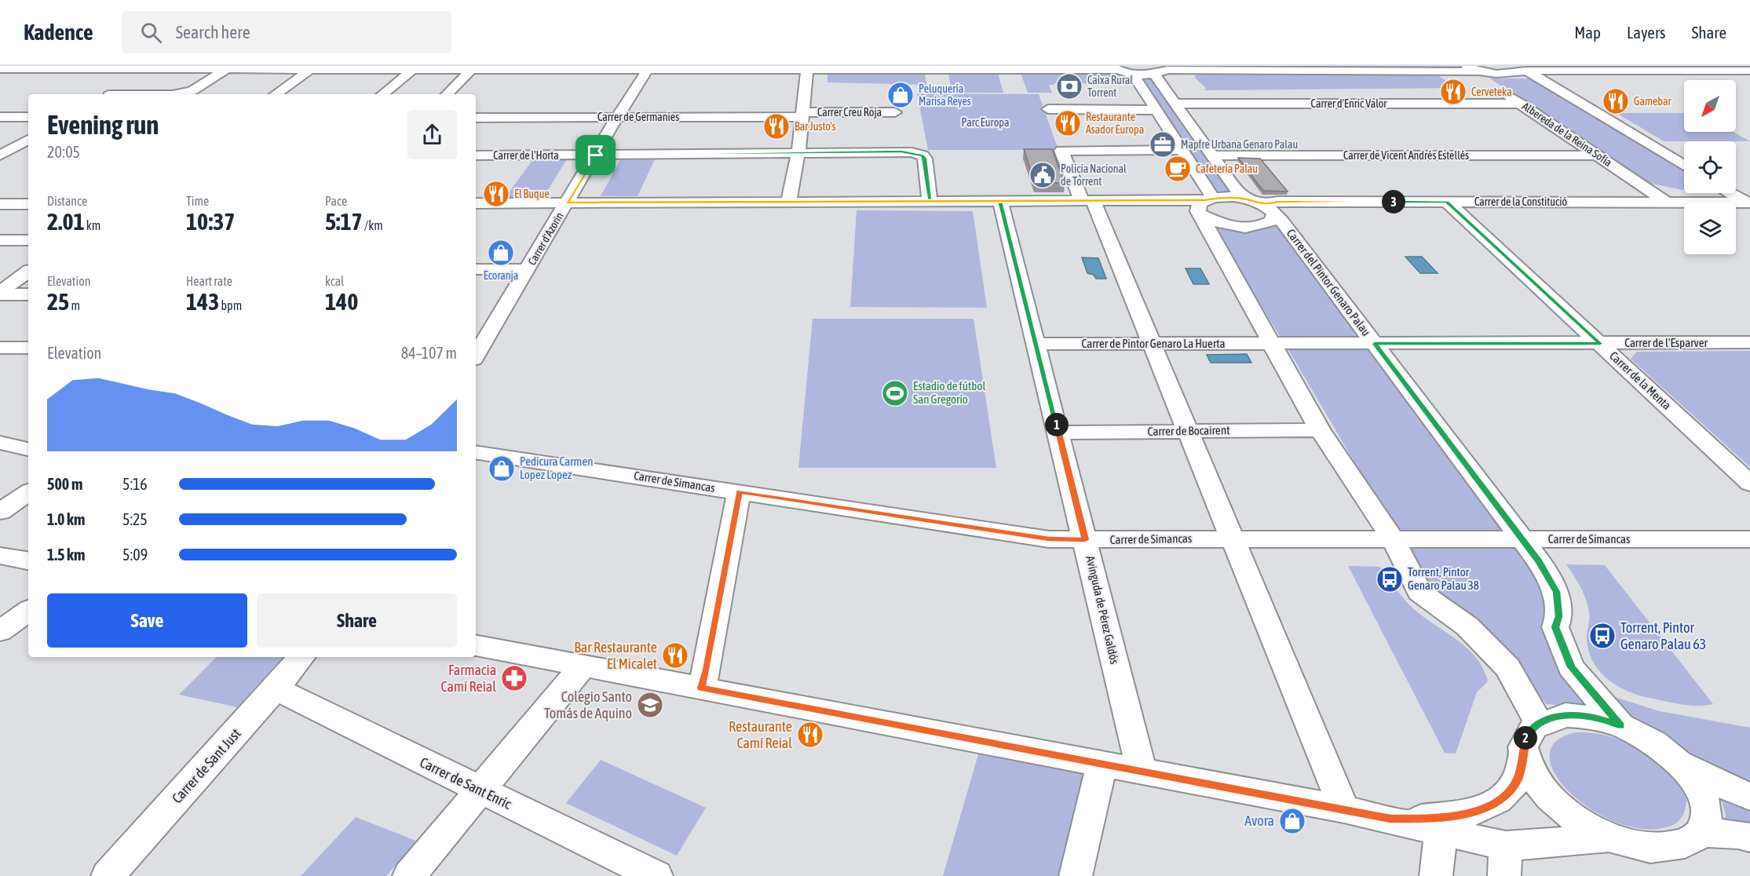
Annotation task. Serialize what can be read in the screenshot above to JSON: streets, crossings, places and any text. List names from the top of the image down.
{
  "streets": {
    "street": [
      "Carrer d'Enric Valor",
      "Carrer Creu Roja",
      "Carrer de Germanies",
      "Albereda de la Reina Sofía",
      "Carrer de l'Horta",
      "Carrer de Vicent Andrés Estellés",
      "Carrer de la Constitució",
      "Carrer d'Azorin",
      "Carrer del Pintor Genaro Palau",
      "Carrer de l'Esparver",
      "Carrer de Pintor Genaro La Huerta",
      "Carrer de la Menta",
      "Carrer de Bocairent",
      "Carrer de Simancas",
      "Avinguda de Pérez Galdós",
      "Carrer de Sant Just",
      "Carrer de Sant Enric"
    ]
  },
  "crossings": [
    ["Carrer d'Enric Valor", "Albereda de la Reina Sofía"],
    ["Carrer Creu Roja", "Carrer de Germanies"],
    ["Carrer de Germanies", "Carrer d'Azorin"],
    ["Albereda de la Reina Sofía", "Carrer de Vicent Andrés Estellés"],
    ["Albereda de la Reina Sofía", "Carrer de la Constitució"],
    ["Carrer de l'Horta", "Carrer d'Azorin"],
    ["Carrer de la Constitució", "Carrer del Pintor Genaro Palau"],
    ["Carrer de la Constitució", "Carrer de la Menta"],
    ["Carrer del Pintor Genaro Palau", "Carrer de l'Esparver"],
    ["Carrer del Pintor Genaro Palau", "Carrer de Simancas"],
    ["Carrer de l'Esparver", "Carrer de Pintor Genaro La Huerta"],
    ["Carrer de l'Esparver", "Carrer de la Menta"],
    ["Carrer de Pintor Genaro La Huerta", "Avinguda de Pérez Galdós"],
    ["Carrer de Bocairent", "Avinguda de Pérez Galdós"],
    ["Carrer de Simancas", "Avinguda de Pérez Galdós"],
    ["Carrer de Sant Just", "Carrer de Sant Enric"]
  ],
  "parks": ["Parc Europa"],
  "places": {
    "bank": ["Caixa Rural Torrent"],
    "restaurant": [
      "Cerveteka",
      "Gamebar",
      "Restaurante Asador Europa",
      "Bar Justo's",
      "El Buque",
      "Bar Restaurante El Micalet",
      "Restaurante Camí Reial"
    ],
    "shop": [
      "Peluquería Marisa Reyes",
      "Ecoranja",
      "Pedicura Carmen Lopez Lopez",
      "Avora"
    ],
    "office": ["Mapfre Urbana Genaro Palau"],
    "cafe": ["Cafetería Palau"],
    "public building": ["Policía Nacional de Torrent"],
    "sports": ["Estadio de fútbol San Gregorio"],
    "bus stop": ["Torrent, Pintor Genaro Palau 38", "Torrent, Pintor Genaro Palau 63"],
    "pharmacy": ["Farmacia Camí Reial"],
    "school or university": ["Colegio Santo Tomás de Aquino"]
  },
  "north": "bottom left",
  "page": {
    "header": "Kadence",
    "search": "Search here",
    "nav": ["Map", "Layers", "Share"],
    "heading": ["Evening run", "20:05"],
    "stats": [
      ["Distance", "2.01 km"],
      ["Time", "10:37"],
      ["Pace", "5:17 /km"],
      ["Elevation", "25 m"],
      ["Heart rate", "143 bpm"],
      ["kcal", "140"]
    ],
    "pins": ["3", "1", "2"],
    "chart": ["Elevation", "84–107 m"],
    "list": [
      {
        "name": "500 m",
        "note": "5:16"
      },
      {
        "name": "1.0 km",
        "note": "5:25"
      },
      {
        "name": "1.5 km",
        "note": "5:09"
      }
    ],
    "buttons": ["Save", "Share"]
  }
}
